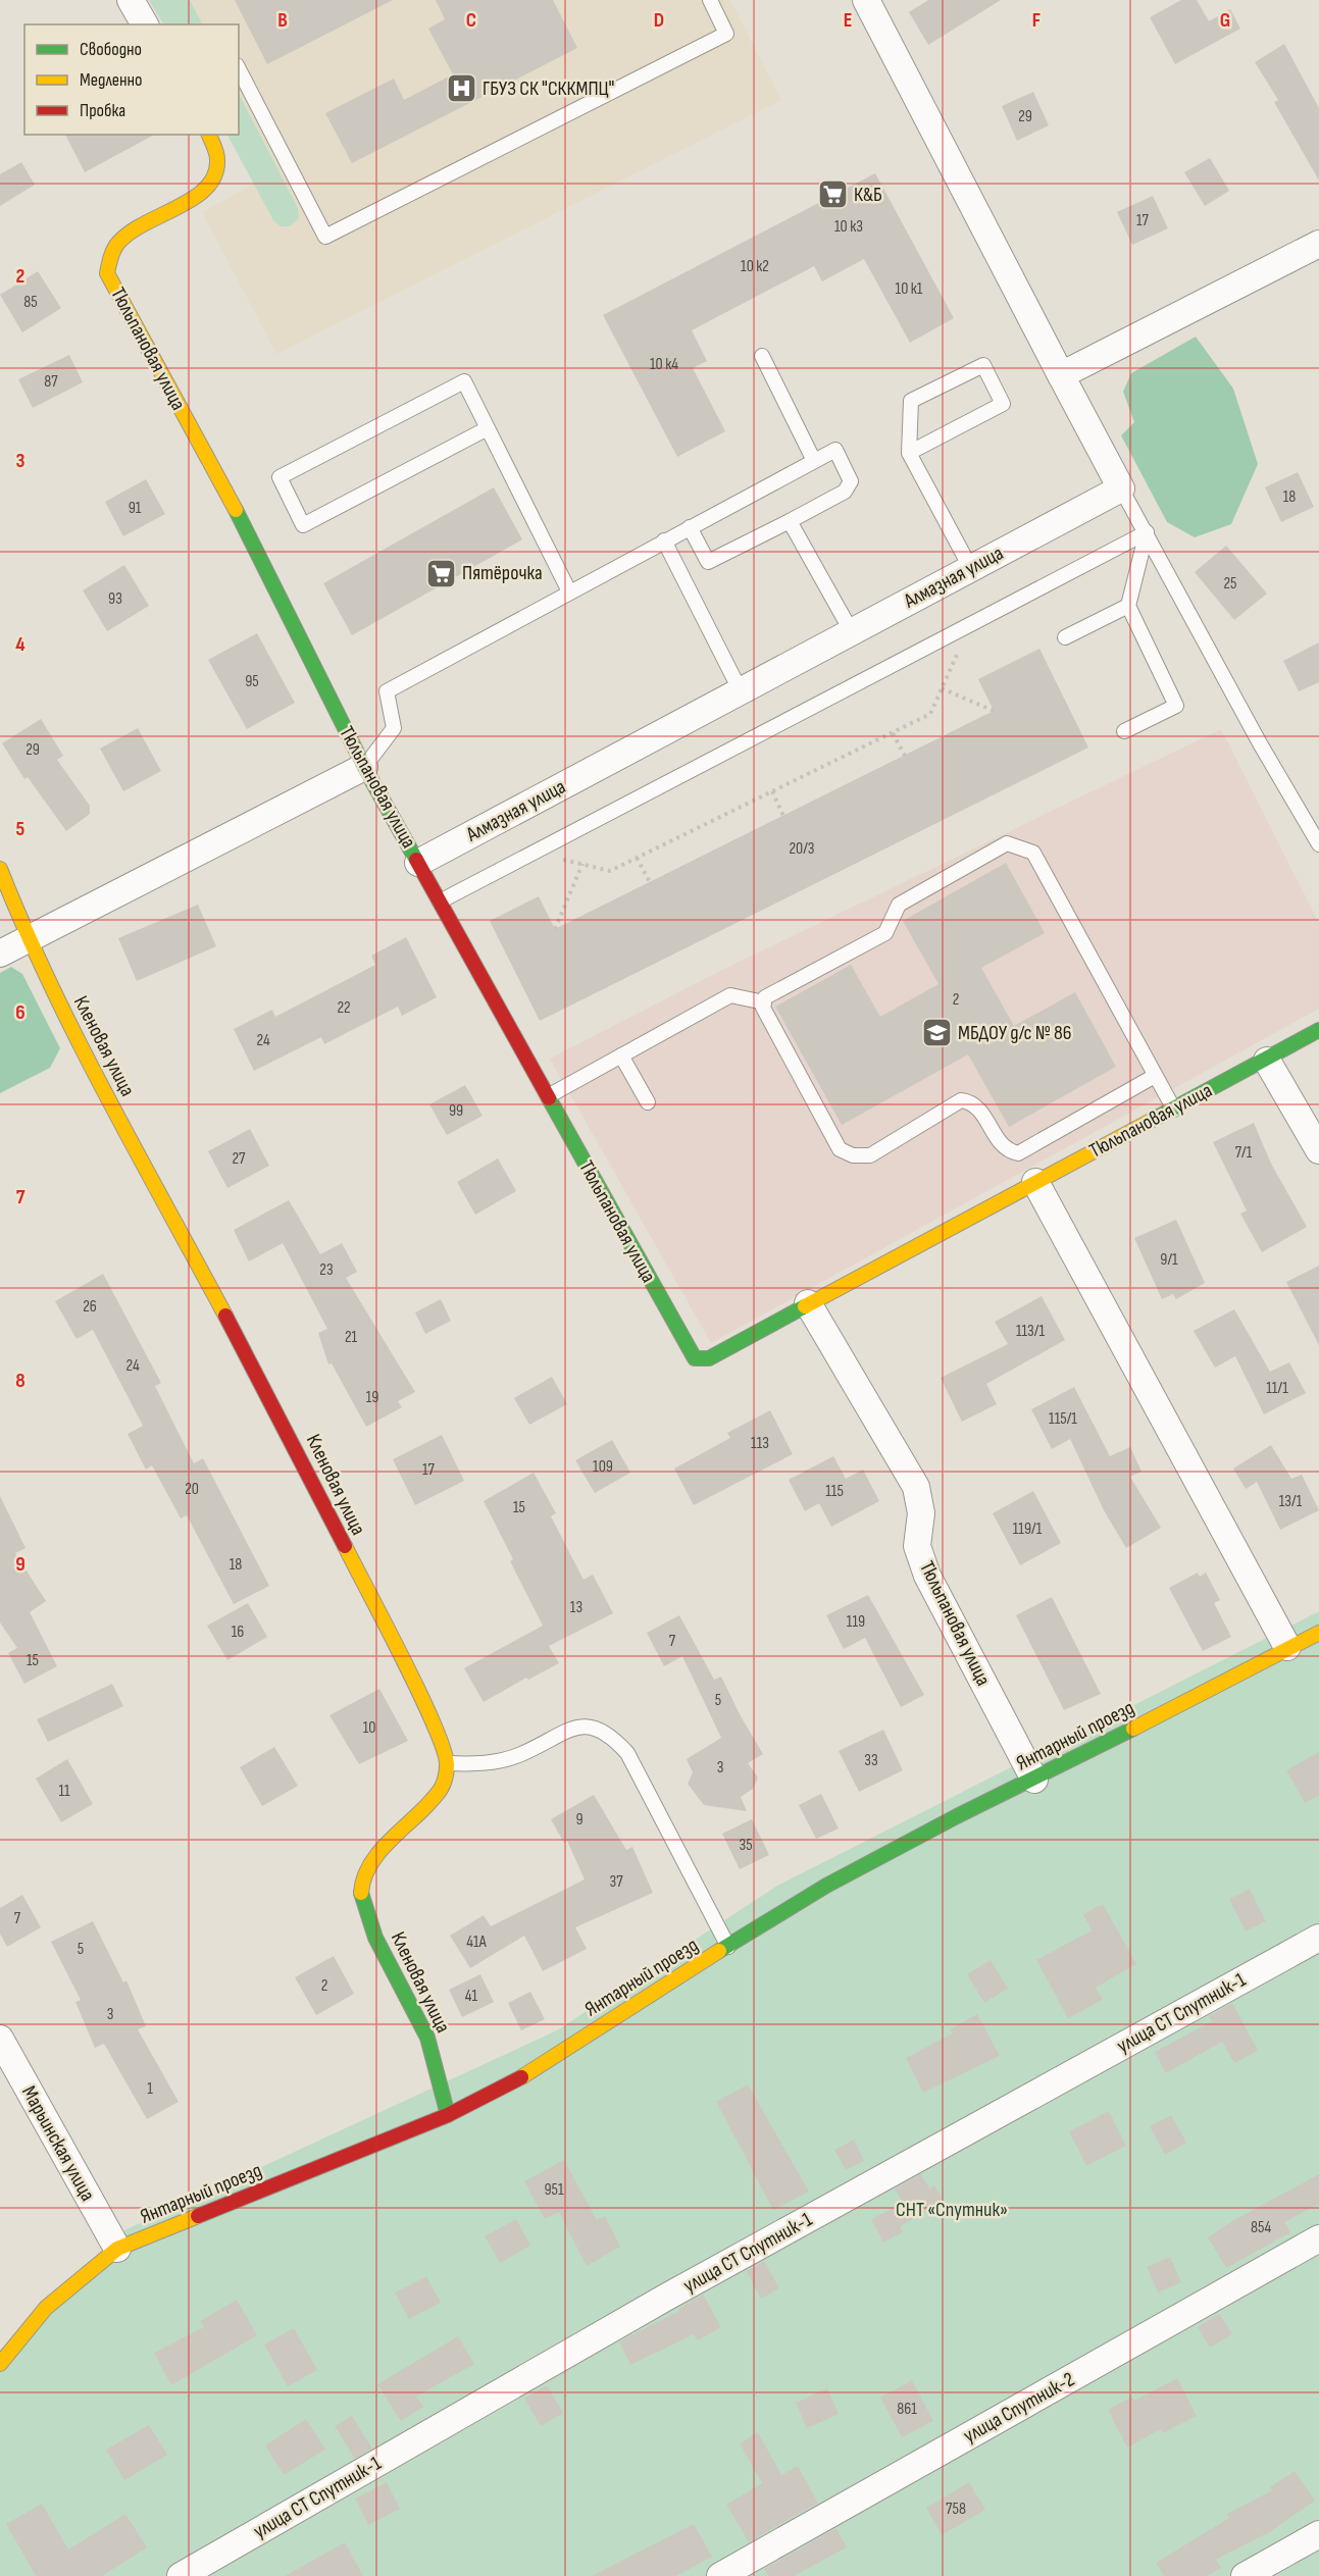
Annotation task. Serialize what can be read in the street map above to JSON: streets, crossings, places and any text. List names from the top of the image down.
{
  "streets": {
    "street": [
      "Тюльпановая улица",
      "Алмазная улица",
      "Кленовая улица",
      "Янтарный проезд",
      "улица СТ Спутник-1",
      "Марьинская улица",
      "улица Спутник-2"
    ]
  },
  "crossings": [
    ["Тюльпановая улица", "Алмазная улица"],
    ["Тюльпановая улица", "Янтарный проезд"],
    ["Кленовая улица", "Янтарный проезд"],
    ["Янтарный проезд", "Марьинская улица"]
  ],
  "parks": ["СНТ «Спутник»"],
  "places": {
    "hospital": ["ГБУЗ СК \"СККМПЦ\""],
    "supermarket": ["К&Б", "Пятёрочка"],
    "school or university": ["МБДОУ д/с № 86"]
  },
  "house_numbers": [
    "29",
    "17",
    "10 к3",
    "10 к2",
    "10 к1",
    "85",
    "10 к4",
    "87",
    "18",
    "91",
    "25",
    "93",
    "95",
    "29",
    "20/3",
    "2",
    "22",
    "24",
    "99",
    "7/1",
    "27",
    "9/1",
    "23",
    "26",
    "113/1",
    "21",
    "24",
    "11/1",
    "19",
    "115/1",
    "113",
    "109",
    "17",
    "20",
    "115",
    "13/1",
    "15",
    "119/1",
    "18",
    "13",
    "119",
    "16",
    "7",
    "15",
    "5",
    "10",
    "33",
    "3",
    "11",
    "9",
    "35",
    "37",
    "7",
    "41А",
    "5",
    "2",
    "41",
    "3",
    "1",
    "951",
    "854",
    "861",
    "758"
  ],
  "legend": ["Свободно", "Медленно", "Пробка"],
  "grid": {
    "columns": [
      "B",
      "C",
      "D",
      "E",
      "F",
      "G"
    ],
    "rows": [
      "2",
      "3",
      "4",
      "5",
      "6",
      "7",
      "8",
      "9"
    ]
  }
}
